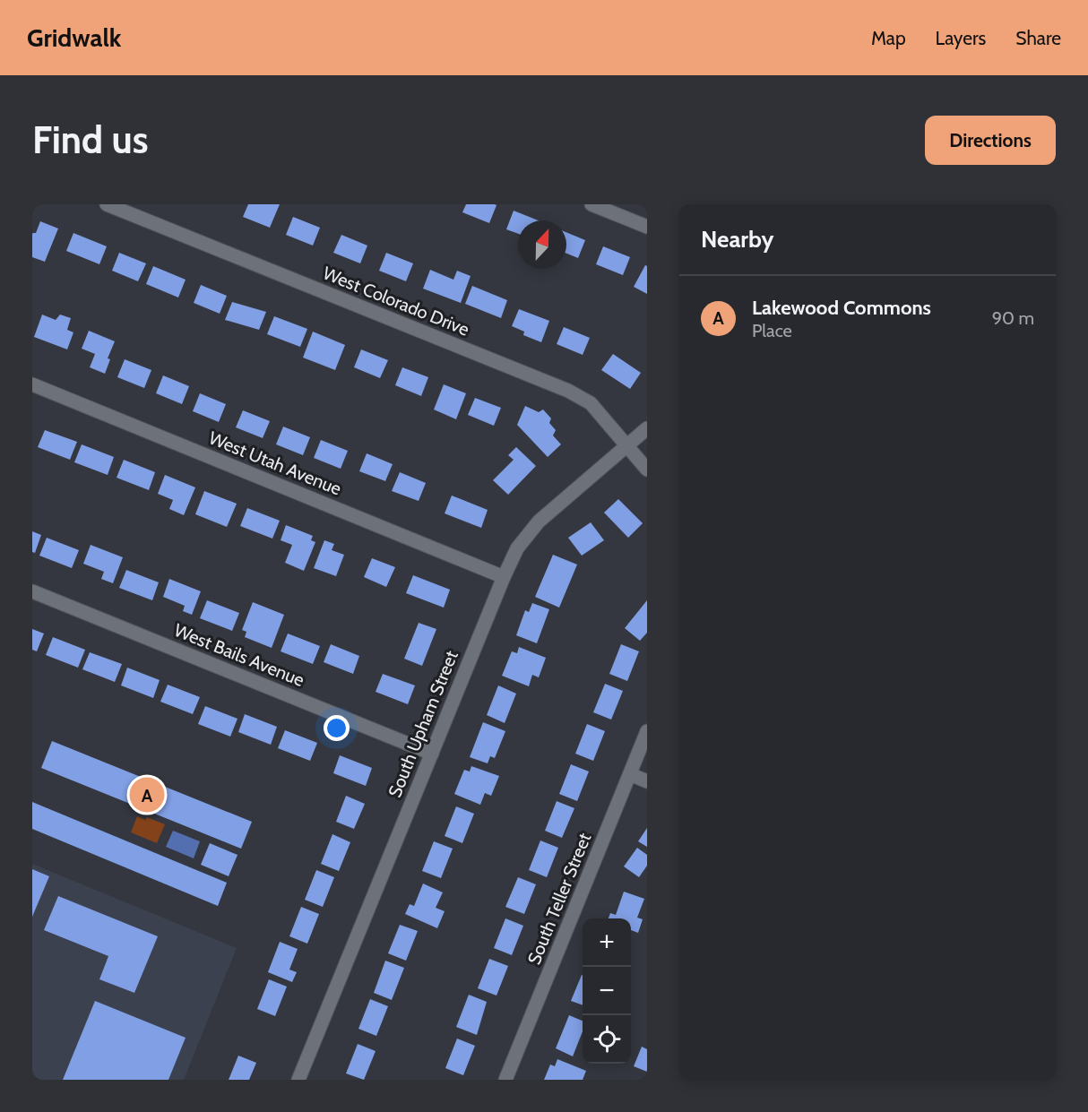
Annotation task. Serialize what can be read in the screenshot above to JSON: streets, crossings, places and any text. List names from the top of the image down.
{
  "streets": {
    "street": [
      "West Colorado Drive",
      "West Utah Avenue",
      "West Bails Avenue",
      "South Upham Street",
      "South Teller Street"
    ]
  },
  "crossings": [
    ["West Colorado Drive", "South Upham Street"],
    ["West Utah Avenue", "South Upham Street"],
    ["West Bails Avenue", "South Upham Street"]
  ],
  "north": "top",
  "page": {
    "header": "Gridwalk",
    "nav": ["Map", "Layers", "Share"],
    "buttons": "Directions",
    "title": "Find us",
    "heading": "Nearby",
    "list": [
      {
        "mark": "A",
        "name": "Lakewood Commons",
        "note": "Place",
        "value": "90 m"
      }
    ],
    "pins": "A",
    "map_buttons": ["+", "−"]
  }
}
